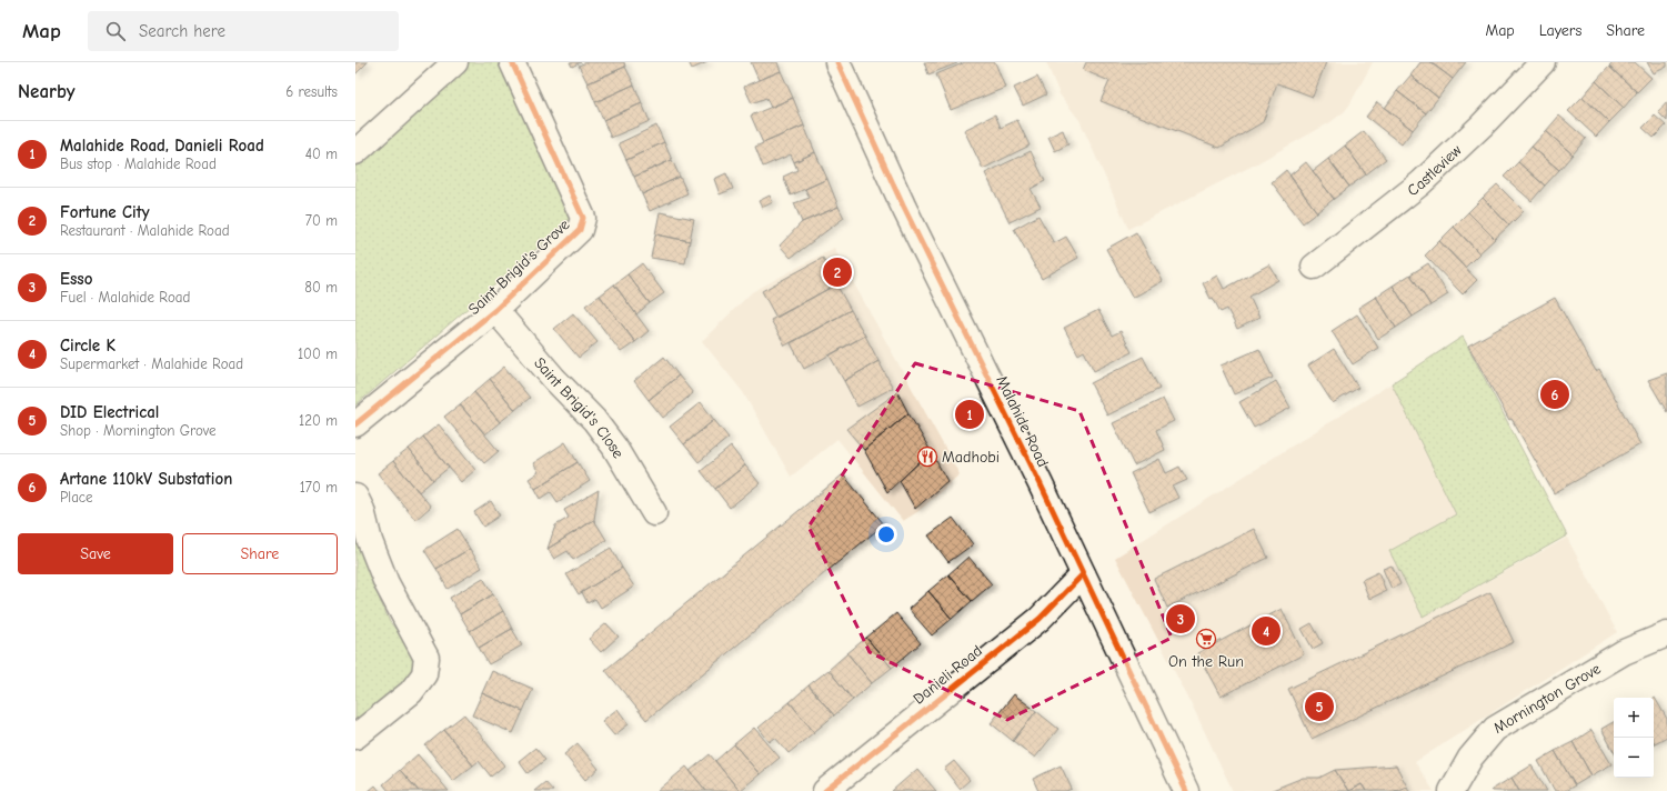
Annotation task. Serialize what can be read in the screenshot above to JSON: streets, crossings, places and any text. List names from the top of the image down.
{
  "streets": {
    "street": [
      "Castleview",
      "Saint Brigid's Grove",
      "Saint Brigid's Close",
      "Malahide Road",
      "Danieli Road",
      "Mornington Grove"
    ]
  },
  "crossings": [
    ["Saint Brigid's Grove", "Saint Brigid's Close"],
    ["Malahide Road", "Danieli Road"]
  ],
  "places": {
    "restaurant": ["Madhobi"],
    "supermarket": ["On the Run"]
  },
  "page": {
    "header": "Map",
    "search": "Search here",
    "nav": ["Map", "Layers", "Share"],
    "heading": ["Nearby", "6 results"],
    "list": [
      {
        "mark": "1",
        "name": "Malahide Road, Danieli Road",
        "note": "Bus stop · Malahide Road",
        "value": "40 m"
      },
      {
        "mark": "2",
        "name": "Fortune City",
        "note": "Restaurant · Malahide Road",
        "value": "70 m"
      },
      {
        "mark": "3",
        "name": "Esso",
        "note": "Fuel · Malahide Road",
        "value": "80 m"
      },
      {
        "mark": "4",
        "name": "Circle K",
        "note": "Supermarket · Malahide Road",
        "value": "100 m"
      },
      {
        "mark": "5",
        "name": "DID Electrical",
        "note": "Shop · Mornington Grove",
        "value": "120 m"
      },
      {
        "mark": "6",
        "name": "Artane 110kV Substation",
        "note": "Place",
        "value": "170 m"
      }
    ],
    "pins": [
      "2",
      "6",
      "1",
      "3",
      "4",
      "5"
    ],
    "buttons": ["Save", "Share"],
    "map_buttons": ["+", "−"]
  }
}
